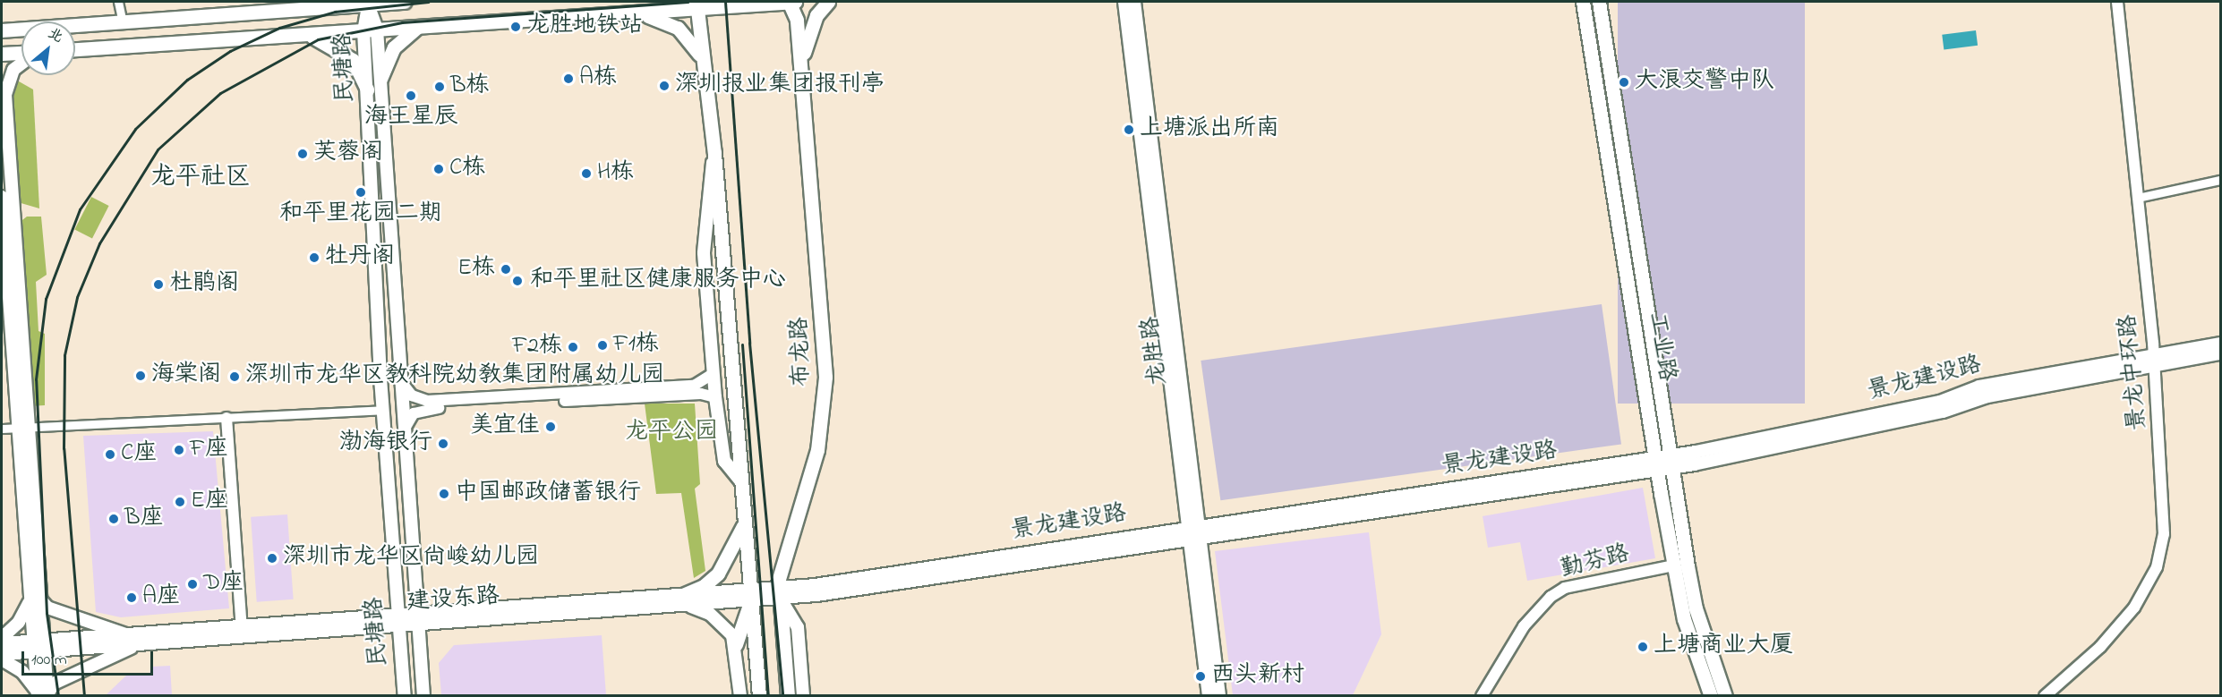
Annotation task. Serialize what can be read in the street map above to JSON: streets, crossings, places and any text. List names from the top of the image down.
{
  "streets": {
    "main road": [
      "民塘路",
      "工业路",
      "龙胜路",
      "布龙路",
      "景龙建设路",
      "建设东路"
    ],
    "street": ["景龙中环路", "勤芬路"]
  },
  "crossings": [
    ["民塘路", "建设东路"],
    ["工业路", "景龙建设路"],
    ["工业路", "勤芬路"],
    ["龙胜路", "景龙建设路"],
    ["布龙路", "景龙建设路"],
    ["布龙路", "建设东路"],
    ["景龙中环路", "景龙建设路"],
    ["景龙建设路", "建设东路"]
  ],
  "districts": ["龙平社区"],
  "parks": ["龙平公园"],
  "places": [
    "龙胜地铁站",
    "A栋",
    "大浪交警中队",
    "深圳报业集团报刊亭",
    "B栋",
    "海王星辰",
    "上塘派出所南",
    "芙蓉阁",
    "C栋",
    "H栋",
    "和平里花园二期",
    "牡丹阁",
    "E栋",
    "和平里社区健康服务中心",
    "杜鹃阁",
    "F1栋",
    "F2栋",
    "海棠阁",
    "深圳市龙华区教科院幼教集团附属幼儿园",
    "美宜佳",
    "渤海银行",
    "F座",
    "C座",
    "中国邮政储蓄银行",
    "E座",
    "B座",
    "深圳市龙华区尚峻幼儿园",
    "D座",
    "A座",
    "上塘商业大厦",
    "西头新村"
  ],
  "scale_bar": "100 m",
  "north": "top right"
}
